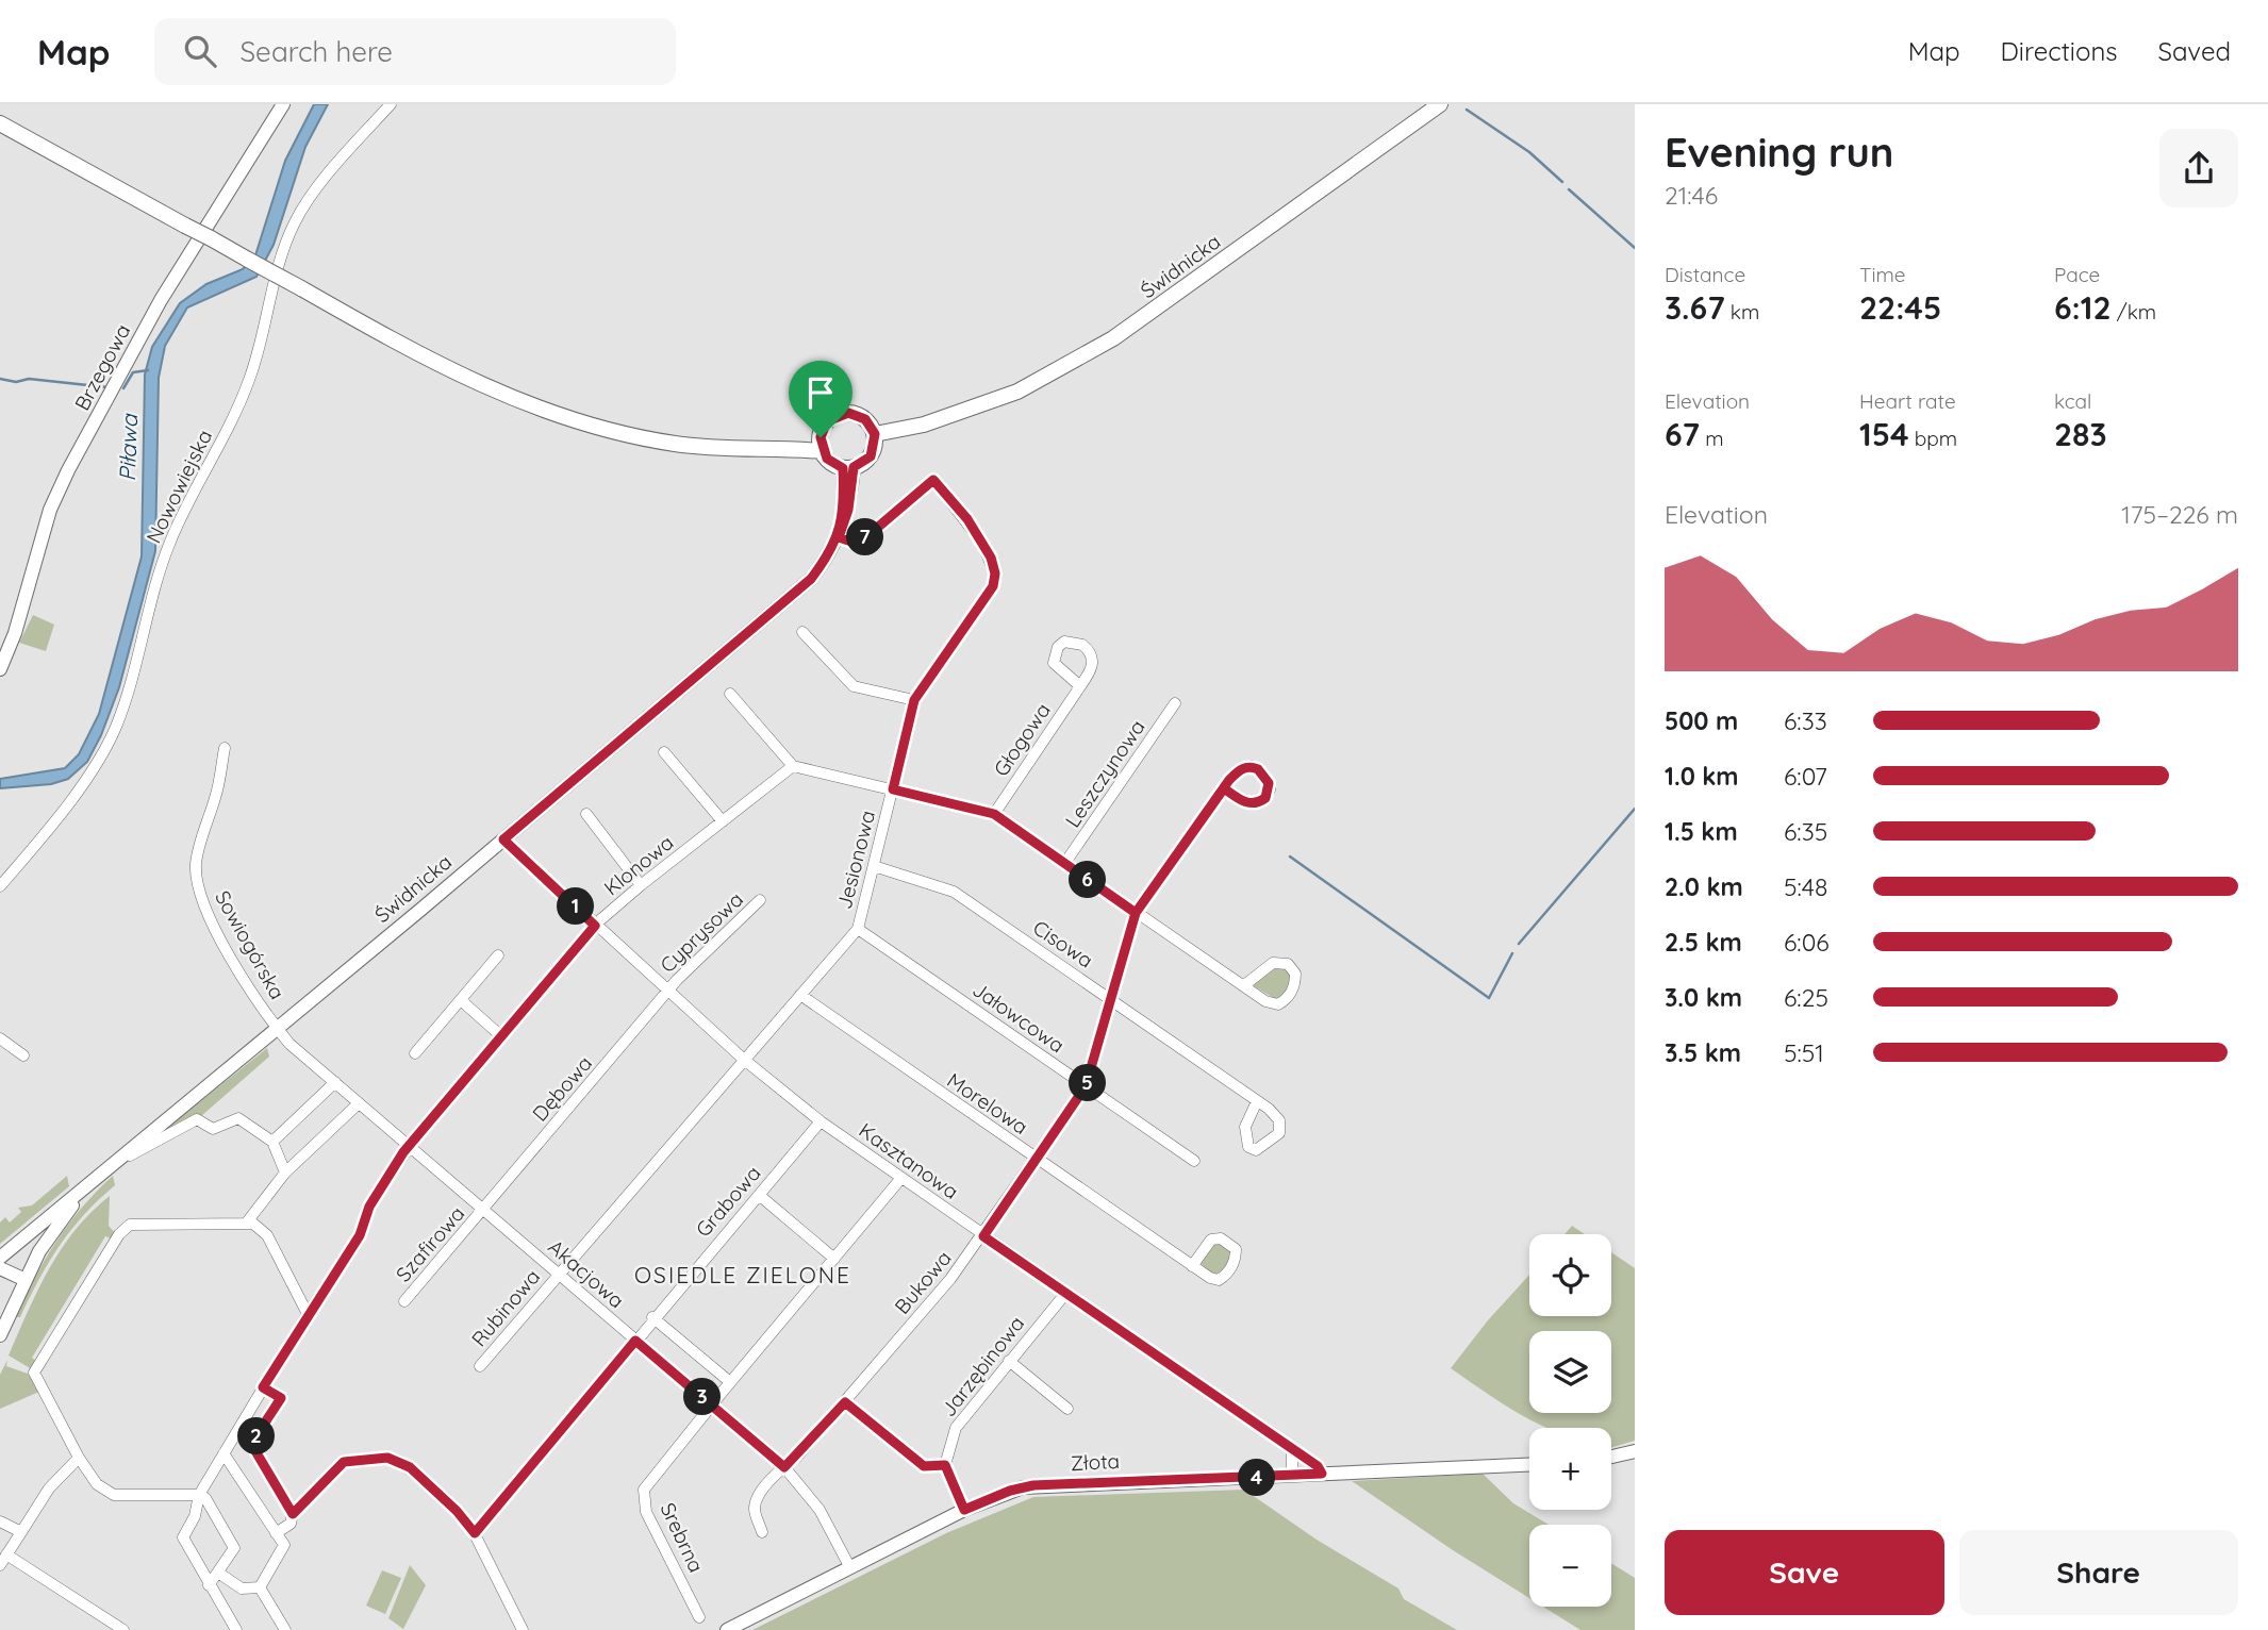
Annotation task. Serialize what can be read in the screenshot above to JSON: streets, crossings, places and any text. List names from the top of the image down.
{
  "streets": {
    "main road": ["Świdnicka"],
    "street": [
      "Brzegowa",
      "Nowowiejska",
      "Głogowa",
      "Leszczynowa",
      "Jesionowa",
      "Klonowa",
      "Cyprysowa",
      "Cisowa",
      "Sowiogórska",
      "Jałowcowa",
      "Dębowa",
      "Morelowa",
      "Kasztanowa",
      "Grabowa",
      "Szafirowa",
      "Akacjowa",
      "Bukowa",
      "Rubinowa",
      "Jarzębinowa",
      "Złota",
      "Srebrna"
    ]
  },
  "crossings": [
    ["Świdnicka", "Jesionowa"],
    ["Świdnicka", "Sowiogórska"],
    ["Świdnicka", "Kasztanowa"],
    ["Świdnicka", "Akacjowa"],
    ["Jesionowa", "Cisowa"],
    ["Jesionowa", "Jałowcowa"],
    ["Jesionowa", "Morelowa"],
    ["Jesionowa", "Kasztanowa"],
    ["Jesionowa", "Akacjowa"],
    ["Jesionowa", "Rubinowa"],
    ["Klonowa", "Kasztanowa"],
    ["Klonowa", "Akacjowa"],
    ["Cyprysowa", "Dębowa"],
    ["Cyprysowa", "Kasztanowa"],
    ["Cisowa", "Bukowa"],
    ["Sowiogórska", "Akacjowa"],
    ["Jałowcowa", "Bukowa"],
    ["Dębowa", "Kasztanowa"],
    ["Dębowa", "Szafirowa"],
    ["Dębowa", "Akacjowa"],
    ["Morelowa", "Bukowa"],
    ["Kasztanowa", "Grabowa"],
    ["Kasztanowa", "Bukowa"],
    ["Kasztanowa", "Jarzębinowa"],
    ["Kasztanowa", "Złota"],
    ["Kasztanowa", "Srebrna"],
    ["Grabowa", "Akacjowa"],
    ["Szafirowa", "Akacjowa"],
    ["Akacjowa", "Bukowa"],
    ["Akacjowa", "Rubinowa"],
    ["Akacjowa", "Złota"],
    ["Akacjowa", "Srebrna"]
  ],
  "districts": ["OSIEDLE ZIELONE"],
  "water": ["Piława"],
  "page": {
    "header": "Map",
    "search": "Search here",
    "nav": ["Map", "Directions", "Saved"],
    "heading": ["Evening run", "21:46"],
    "stats": [
      ["Distance", "3.67 km"],
      ["Time", "22:45"],
      ["Pace", "6:12 /km"],
      ["Elevation", "67 m"],
      ["Heart rate", "154 bpm"],
      ["kcal", "283"]
    ],
    "chart": ["Elevation", "175–226 m"],
    "pins": [
      "7",
      "6",
      "1",
      "5",
      "3",
      "2",
      "4"
    ],
    "list": [
      {
        "name": "500 m",
        "note": "6:33"
      },
      {
        "name": "1.0 km",
        "note": "6:07"
      },
      {
        "name": "1.5 km",
        "note": "6:35"
      },
      {
        "name": "2.0 km",
        "note": "5:48"
      },
      {
        "name": "2.5 km",
        "note": "6:06"
      },
      {
        "name": "3.0 km",
        "note": "6:25"
      },
      {
        "name": "3.5 km",
        "note": "5:51"
      }
    ],
    "map_buttons": ["+", "−"],
    "buttons": ["Save", "Share"]
  }
}
